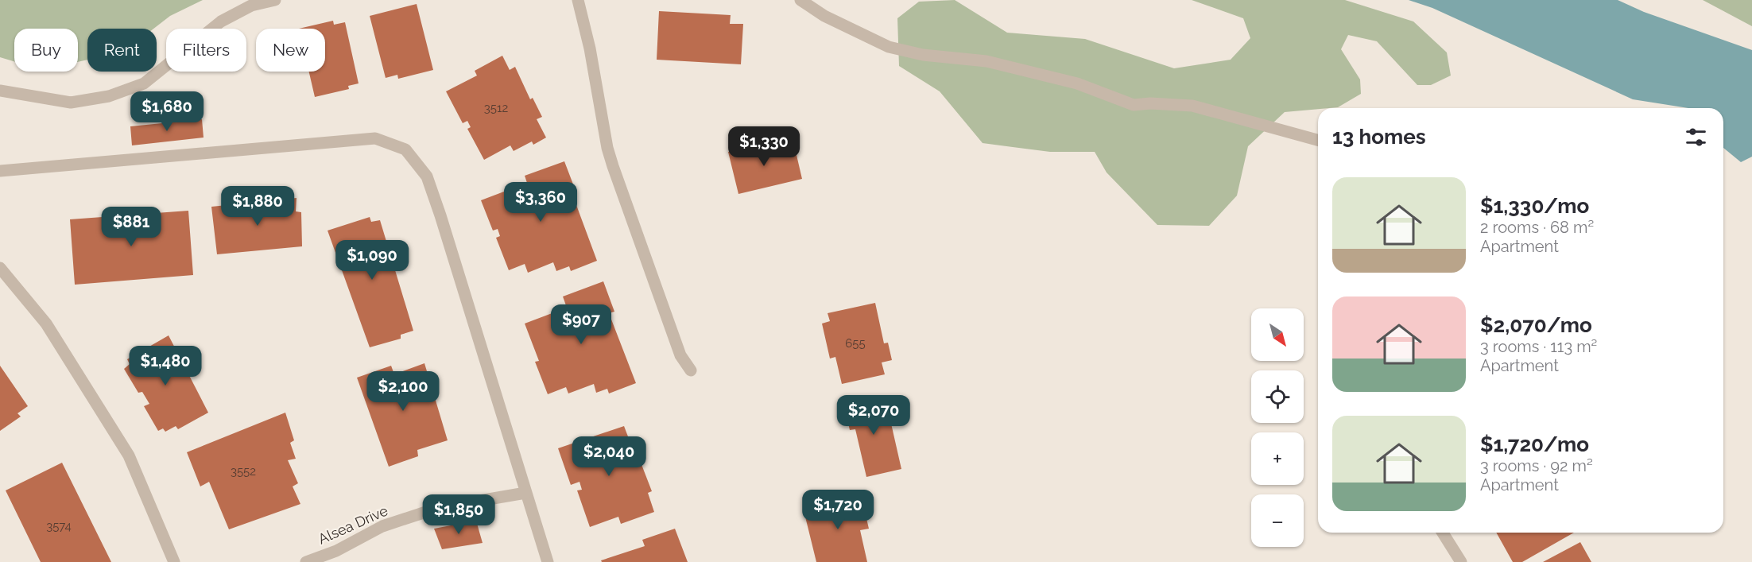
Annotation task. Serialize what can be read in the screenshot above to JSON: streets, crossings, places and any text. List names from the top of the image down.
{
  "streets": {
    "street": ["Alsea Drive"]
  },
  "house_numbers": [
    "3512",
    "655",
    "3552",
    "3574"
  ],
  "north": "bottom right",
  "page": {
    "chip": [
      "Buy",
      "Rent",
      "Filters",
      "New"
    ],
    "price": [
      "$1,680",
      "$1,330",
      "$3,360",
      "$1,880",
      "$881",
      "$1,090",
      "$907",
      "$1,480",
      "$2,100",
      "$2,070",
      "$2,040",
      "$1,720",
      "$1,850"
    ],
    "heading": "13 homes",
    "list": [
      {
        "name": "$1,330/mo",
        "note": "2 rooms · 68 m² · Apartment"
      },
      {
        "name": "$2,070/mo",
        "note": "3 rooms · 113 m² · Apartment"
      },
      {
        "name": "$1,720/mo",
        "note": "3 rooms · 92 m² · Apartment"
      }
    ],
    "map_buttons": ["+", "−"]
  }
}
